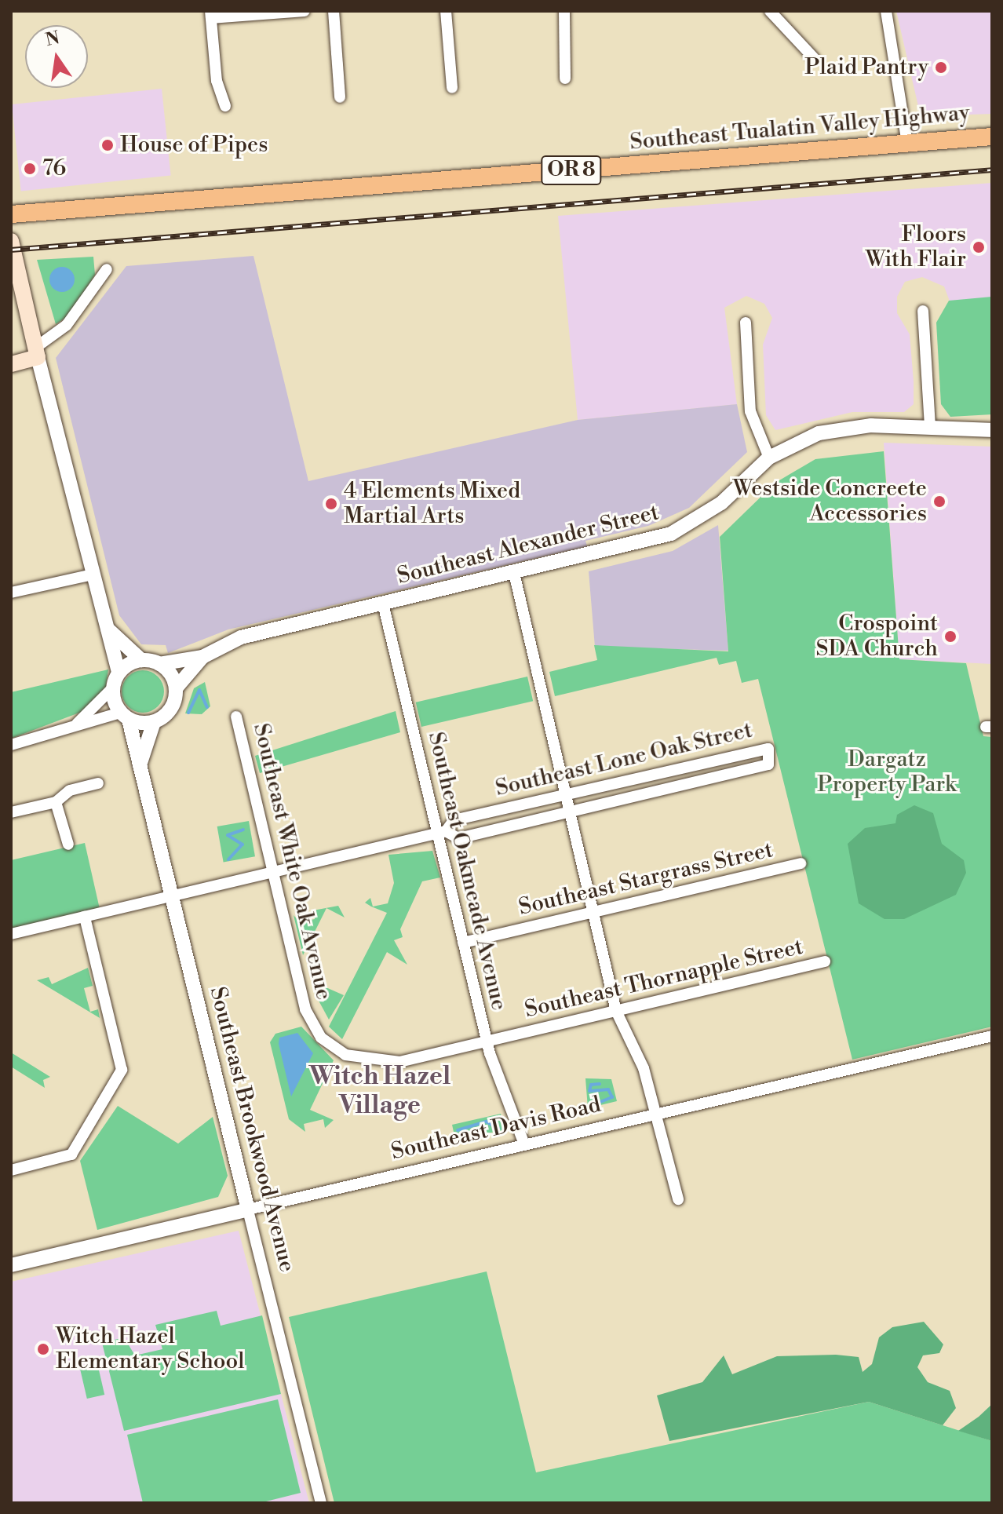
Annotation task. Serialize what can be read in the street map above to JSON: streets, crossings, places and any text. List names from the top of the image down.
{
  "streets": {
    "main road": ["Southeast Tualatin Valley Highway", "OR 8"],
    "street": [
      "Southeast Alexander Street",
      "Southeast Lone Oak Street",
      "Southeast White Oak Avenue",
      "Southeast Oakmeade Avenue",
      "Southeast Stargrass Street",
      "Southeast Thornapple Street",
      "Southeast Davis Road",
      "Southeast Brookwood Avenue"
    ]
  },
  "crossings": [
    ["Southeast Alexander Street", "Southeast Oakmeade Avenue"],
    ["Southeast Alexander Street", "Southeast Brookwood Avenue"],
    ["Southeast Lone Oak Street", "Southeast White Oak Avenue"],
    ["Southeast Lone Oak Street", "Southeast Oakmeade Avenue"],
    ["Southeast Lone Oak Street", "Southeast Brookwood Avenue"],
    ["Southeast White Oak Avenue", "Southeast Thornapple Street"],
    ["Southeast Oakmeade Avenue", "Southeast Stargrass Street"],
    ["Southeast Oakmeade Avenue", "Southeast Thornapple Street"],
    ["Southeast Oakmeade Avenue", "Southeast Davis Road"],
    ["Southeast Davis Road", "Southeast Brookwood Avenue"]
  ],
  "districts": ["Witch Hazel Village"],
  "parks": ["Dargatz Property Park"],
  "places": [
    "Plaid Pantry",
    "House of Pipes",
    "76",
    "Floors With Flair",
    "Westside Concreete Accessories",
    "4 Elements Mixed Martial Arts",
    "Crospoint SDA Church",
    "Witch Hazel Elementary School"
  ],
  "north": "top"
}
